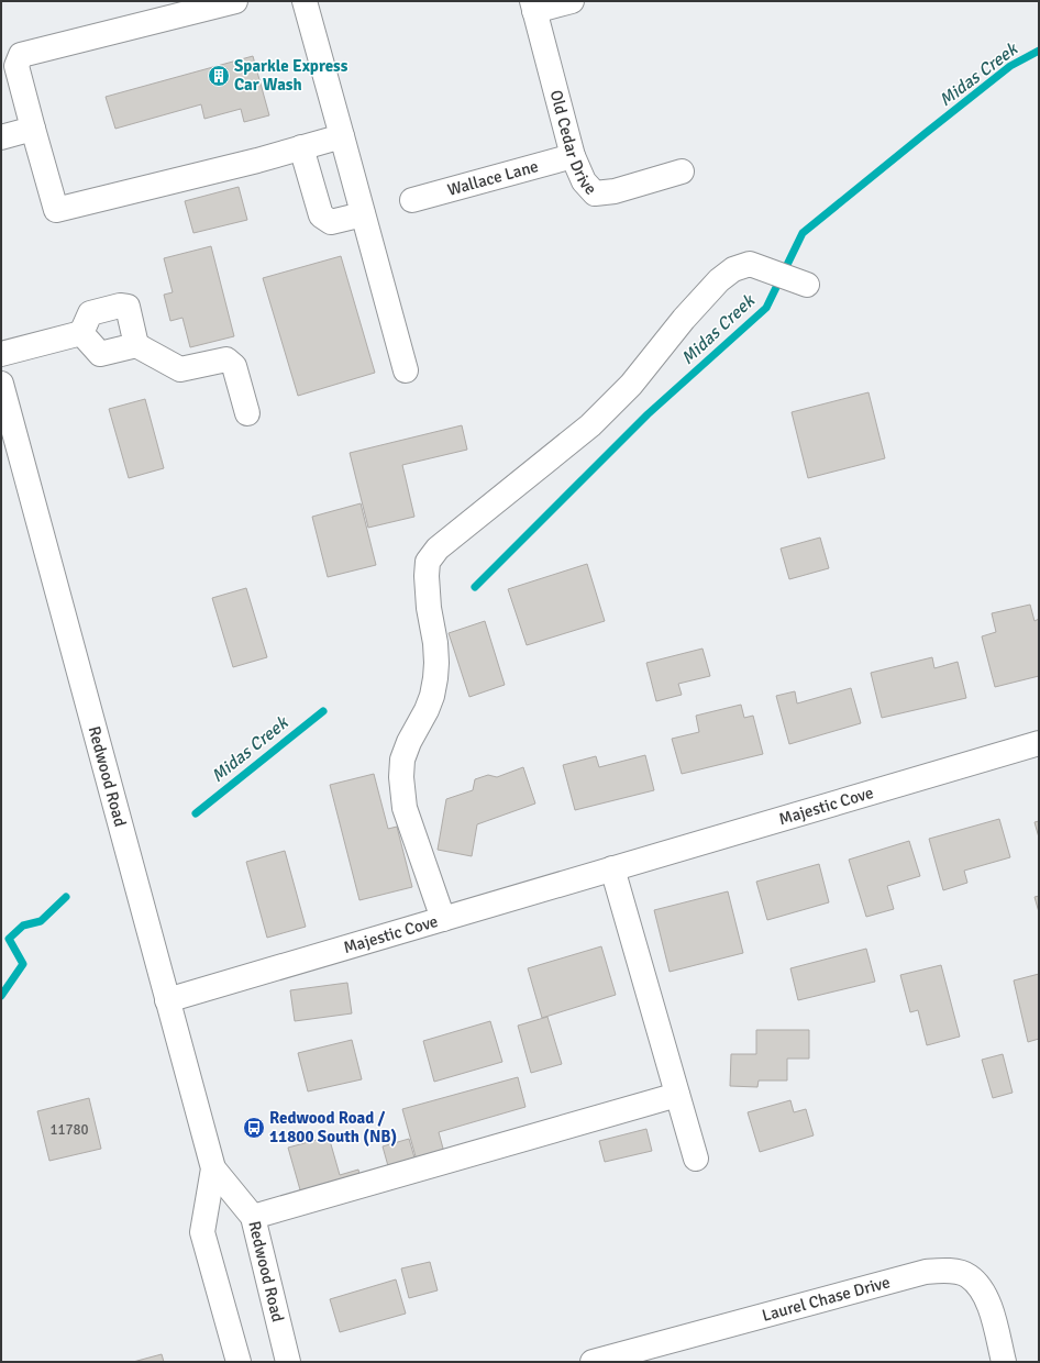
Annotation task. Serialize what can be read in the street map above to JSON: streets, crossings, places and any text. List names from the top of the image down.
{
  "streets": {
    "street": [
      "Old Cedar Drive",
      "Wallace Lane",
      "Redwood Road",
      "Majestic Cove",
      "Laurel Chase Drive"
    ]
  },
  "crossings": [
    ["Old Cedar Drive", "Wallace Lane"],
    ["Redwood Road", "Majestic Cove"]
  ],
  "water": ["Midas Creek"],
  "places": {
    "building": ["Sparkle Express Car Wash"],
    "bus stop": ["Redwood Road / 11800 South (NB)"]
  },
  "house_numbers": ["11780"]
}
